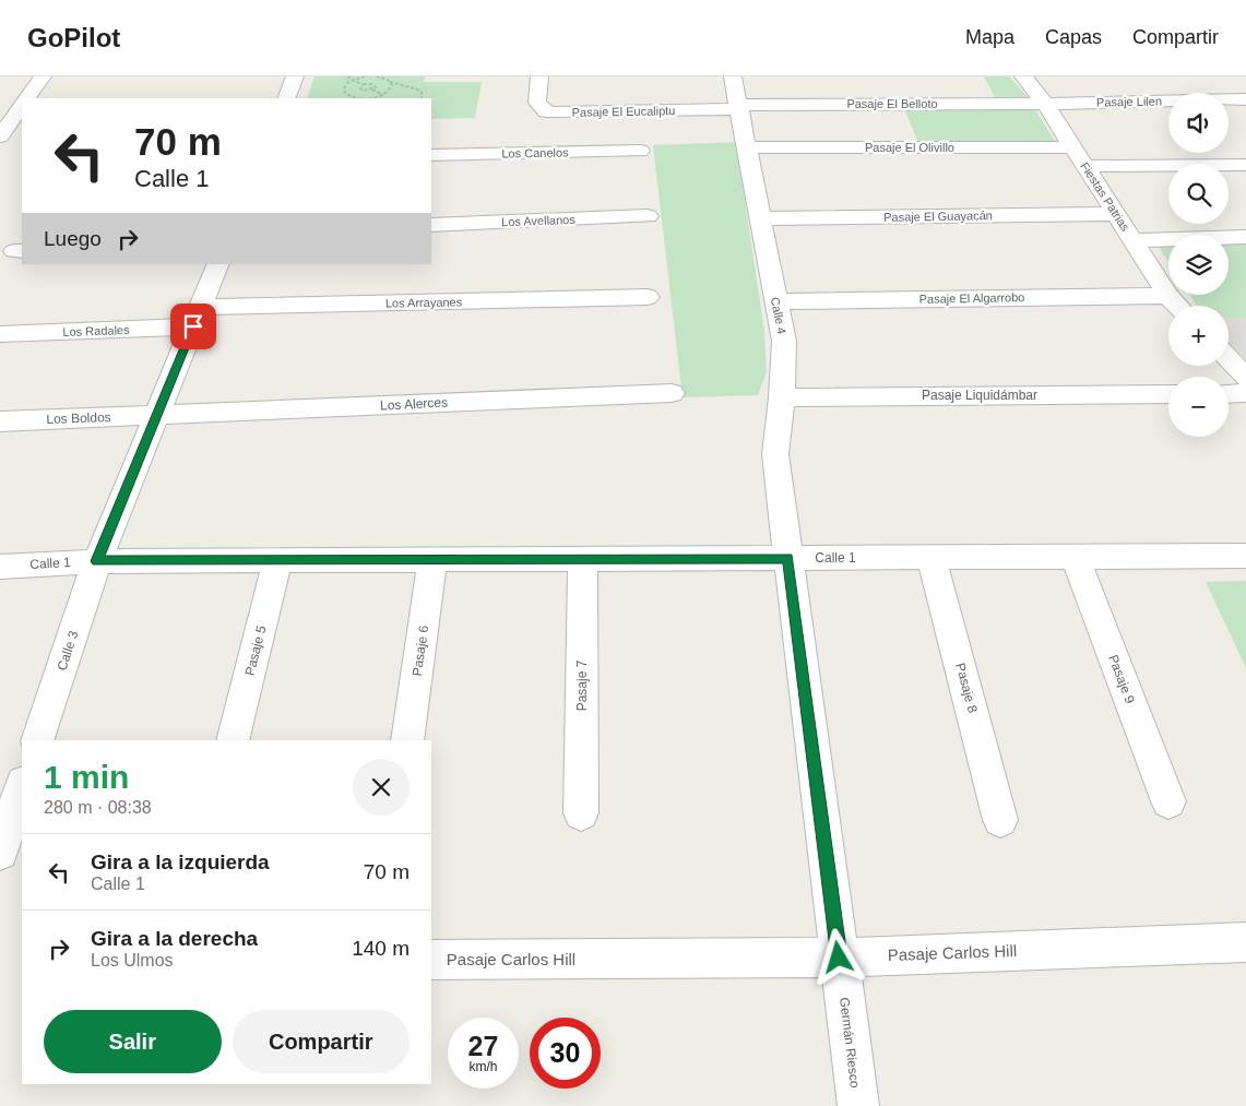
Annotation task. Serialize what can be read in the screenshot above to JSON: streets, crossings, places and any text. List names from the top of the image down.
{
  "streets": {
    "street": [
      "Pasaje Lilen",
      "Pasaje El Belloto",
      "Pasaje El Eucaliptu",
      "Pasaje El Olivillo",
      "Los Canelos",
      "Fiestas Patrias",
      "Pasaje El Guayacán",
      "Los Avellanos",
      "Pasaje El Algarrobo",
      "Los Arrayanes",
      "Calle 4",
      "Los Radales",
      "Pasaje Liquidámbar",
      "Los Alerces",
      "Los Boldos",
      "Calle 1",
      "Calle 3",
      "Pasaje 5",
      "Pasaje 6",
      "Pasaje 9",
      "Pasaje 7",
      "Pasaje 8",
      "Pasaje Carlos Hill",
      "Germán Riesco"
    ]
  },
  "crossings": [
    ["Pasaje Lilen", "Pasaje El Belloto"],
    ["Pasaje Lilen", "Fiestas Patrias"],
    ["Pasaje El Belloto", "Pasaje El Eucaliptu"],
    ["Pasaje El Belloto", "Fiestas Patrias"],
    ["Pasaje El Belloto", "Calle 4"],
    ["Pasaje El Eucaliptu", "Calle 4"],
    ["Pasaje El Olivillo", "Fiestas Patrias"],
    ["Pasaje El Olivillo", "Calle 4"],
    ["Fiestas Patrias", "Pasaje El Guayacán"],
    ["Fiestas Patrias", "Pasaje El Algarrobo"],
    ["Pasaje El Guayacán", "Calle 4"],
    ["Pasaje El Algarrobo", "Calle 4"],
    ["Los Arrayanes", "Los Radales"],
    ["Los Arrayanes", "Calle 3"],
    ["Calle 4", "Pasaje Liquidámbar"],
    ["Calle 4", "Calle 1"],
    ["Calle 4", "Germán Riesco"],
    ["Los Radales", "Calle 3"],
    ["Los Alerces", "Los Boldos"],
    ["Los Alerces", "Calle 3"],
    ["Los Boldos", "Calle 3"],
    ["Calle 1", "Calle 3"],
    ["Calle 1", "Pasaje 5"],
    ["Calle 1", "Pasaje 6"],
    ["Calle 1", "Pasaje 9"],
    ["Calle 1", "Pasaje 7"],
    ["Calle 1", "Pasaje 8"],
    ["Calle 1", "Germán Riesco"],
    ["Pasaje Carlos Hill", "Germán Riesco"]
  ],
  "page": {
    "header": "GoPilot",
    "nav": ["Mapa", "Capas", "Compartir"],
    "map_buttons": ["+", "−"],
    "turn": ["70 m", "Calle 1"],
    "then": "Luego",
    "heading": ["1 min", "280 m · 08:38"],
    "list": [
      {
        "name": "Gira a la izquierda",
        "note": "Calle 1",
        "value": "70 m"
      },
      {
        "name": "Gira a la derecha",
        "note": "Los Ulmos",
        "value": "140 m"
      }
    ],
    "buttons": ["Salir", "Compartir"],
    "speed": "27 km/h",
    "limit": "30"
  }
}
